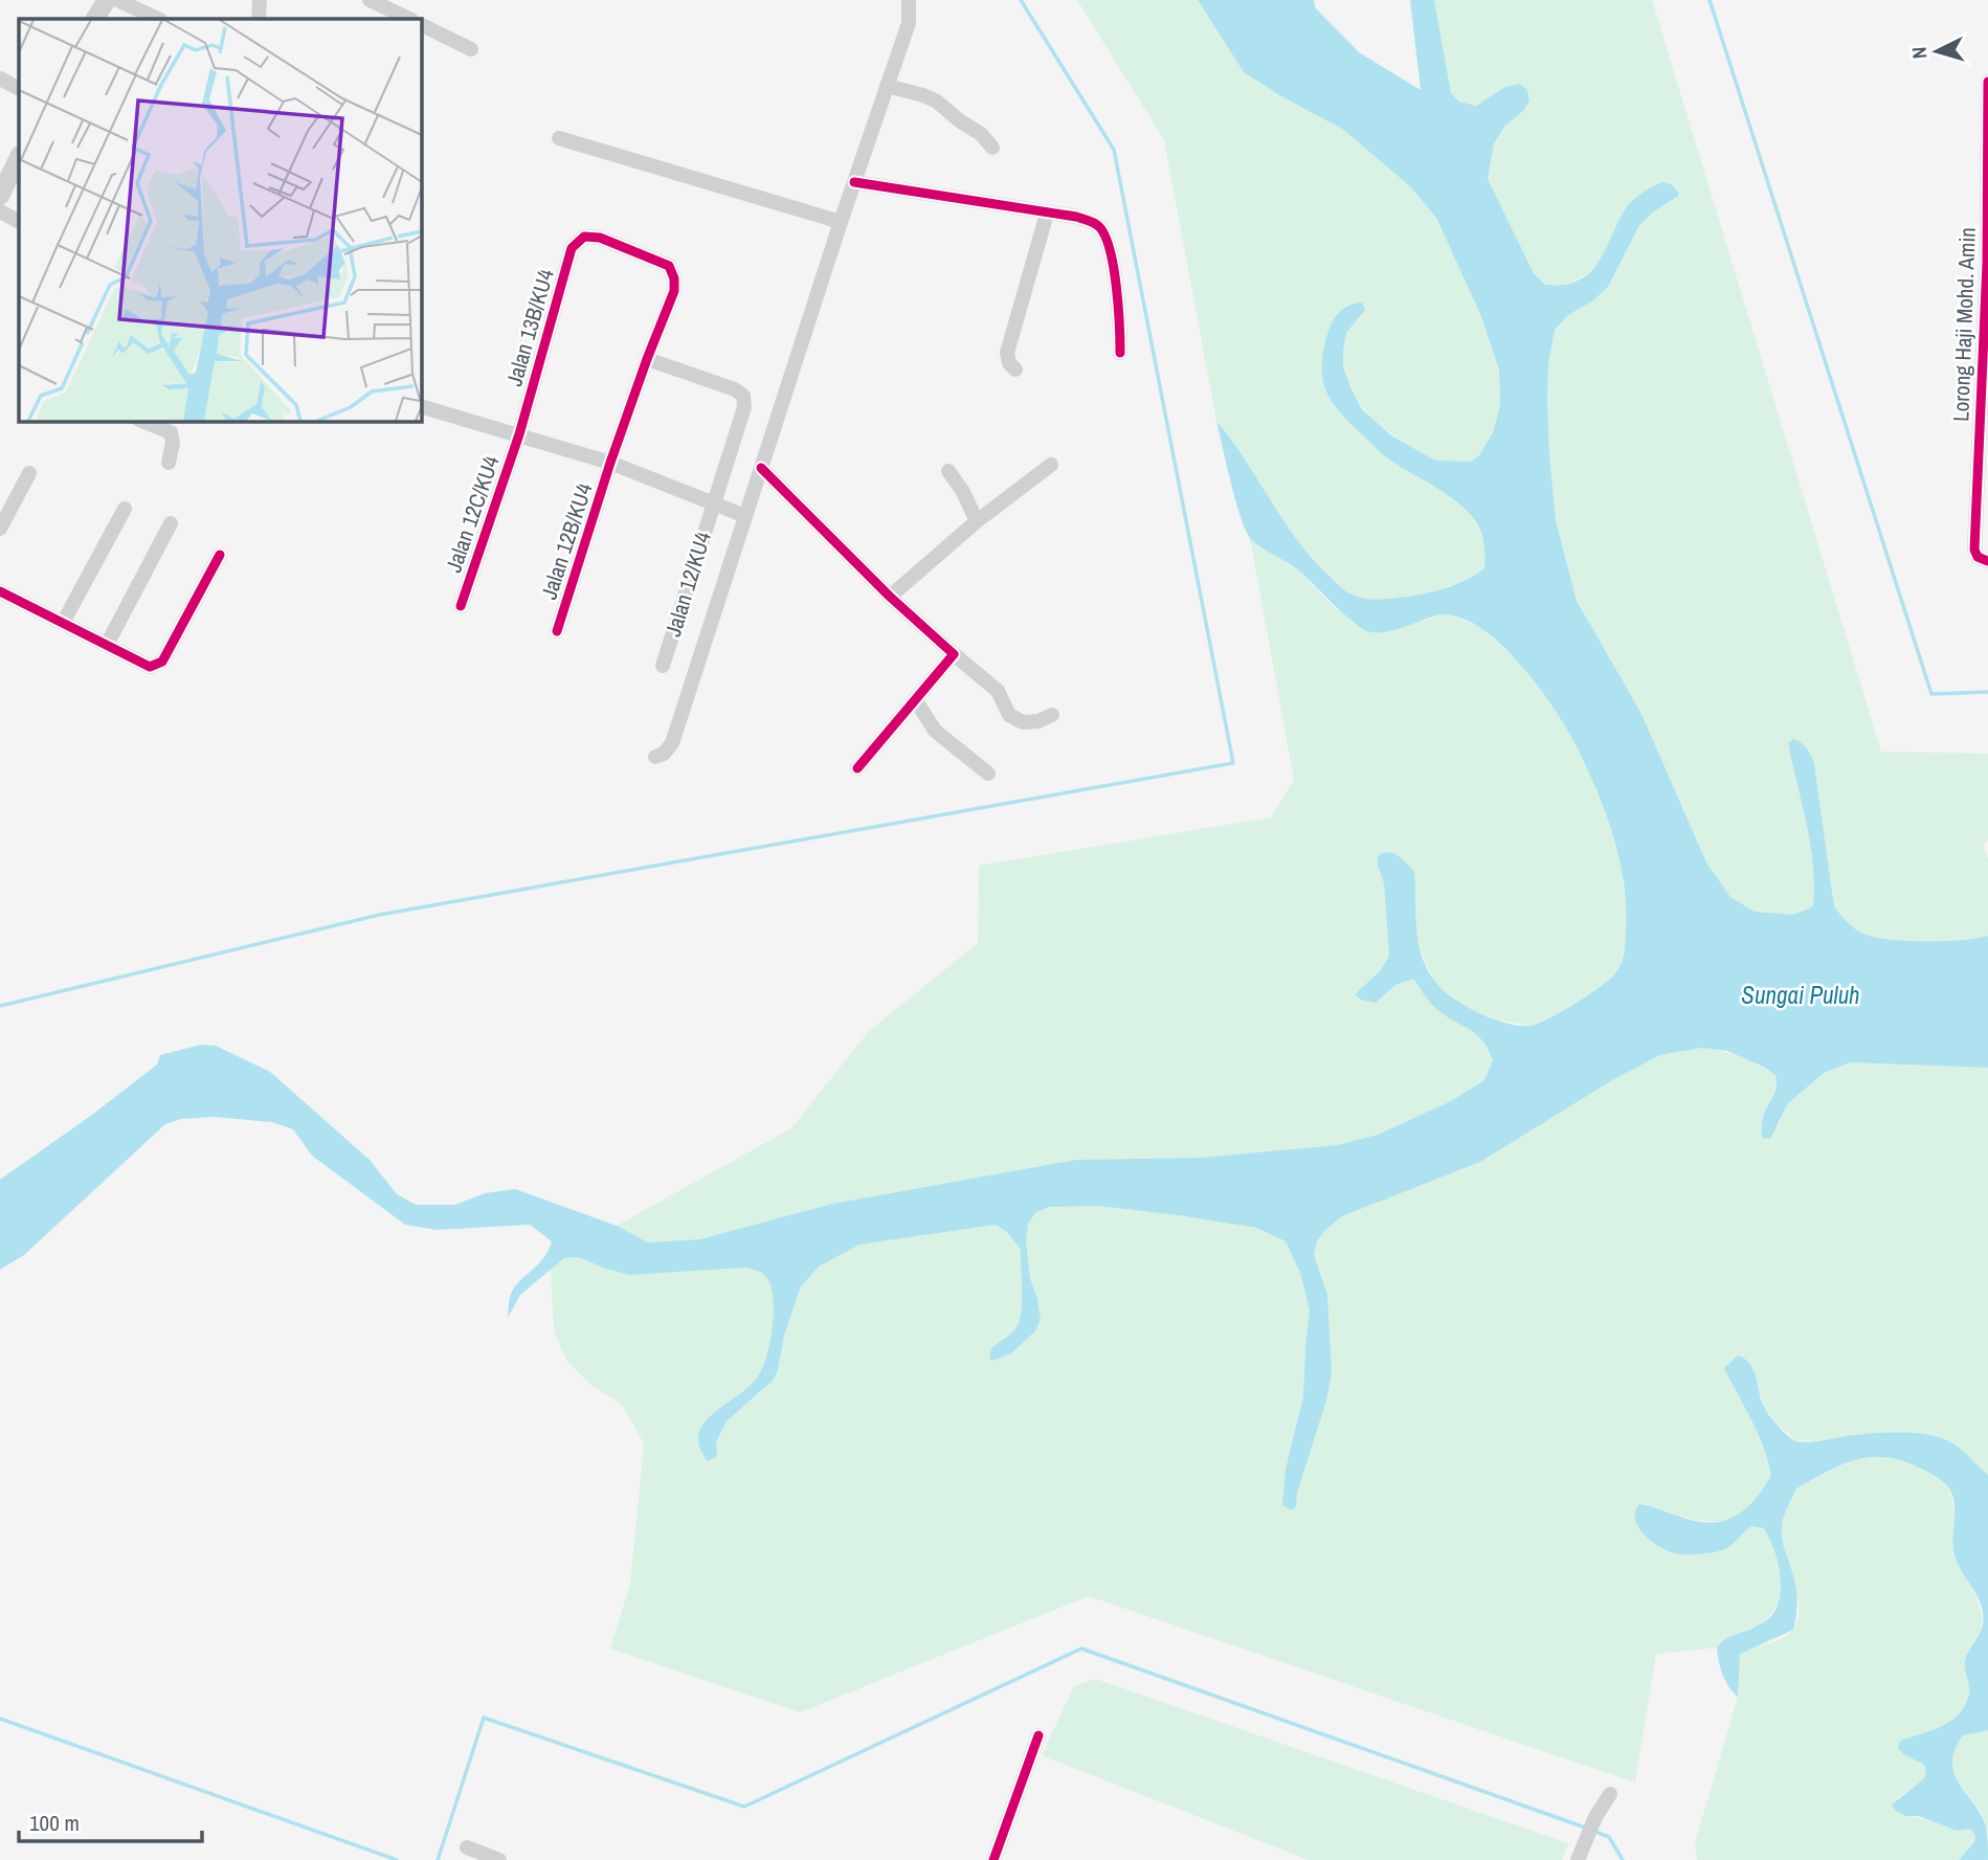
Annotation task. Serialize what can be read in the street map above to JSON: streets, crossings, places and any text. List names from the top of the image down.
{
  "streets": {
    "street": [
      "Lorong Haji Mohd. Amin",
      "Jalan 13B/KU4",
      "Jalan 12C/KU4",
      "Jalan 12B/KU4",
      "Jalan 12/KU4"
    ]
  },
  "crossings": [
    ["Jalan 13B/KU4", "Jalan 12C/KU4"],
    ["Jalan 13B/KU4", "Jalan 12B/KU4"],
    ["Jalan 12B/KU4", "Jalan 12/KU4"]
  ],
  "water": ["Sungai Puluh"],
  "scale_bar": "100 m",
  "north": "left"
}
